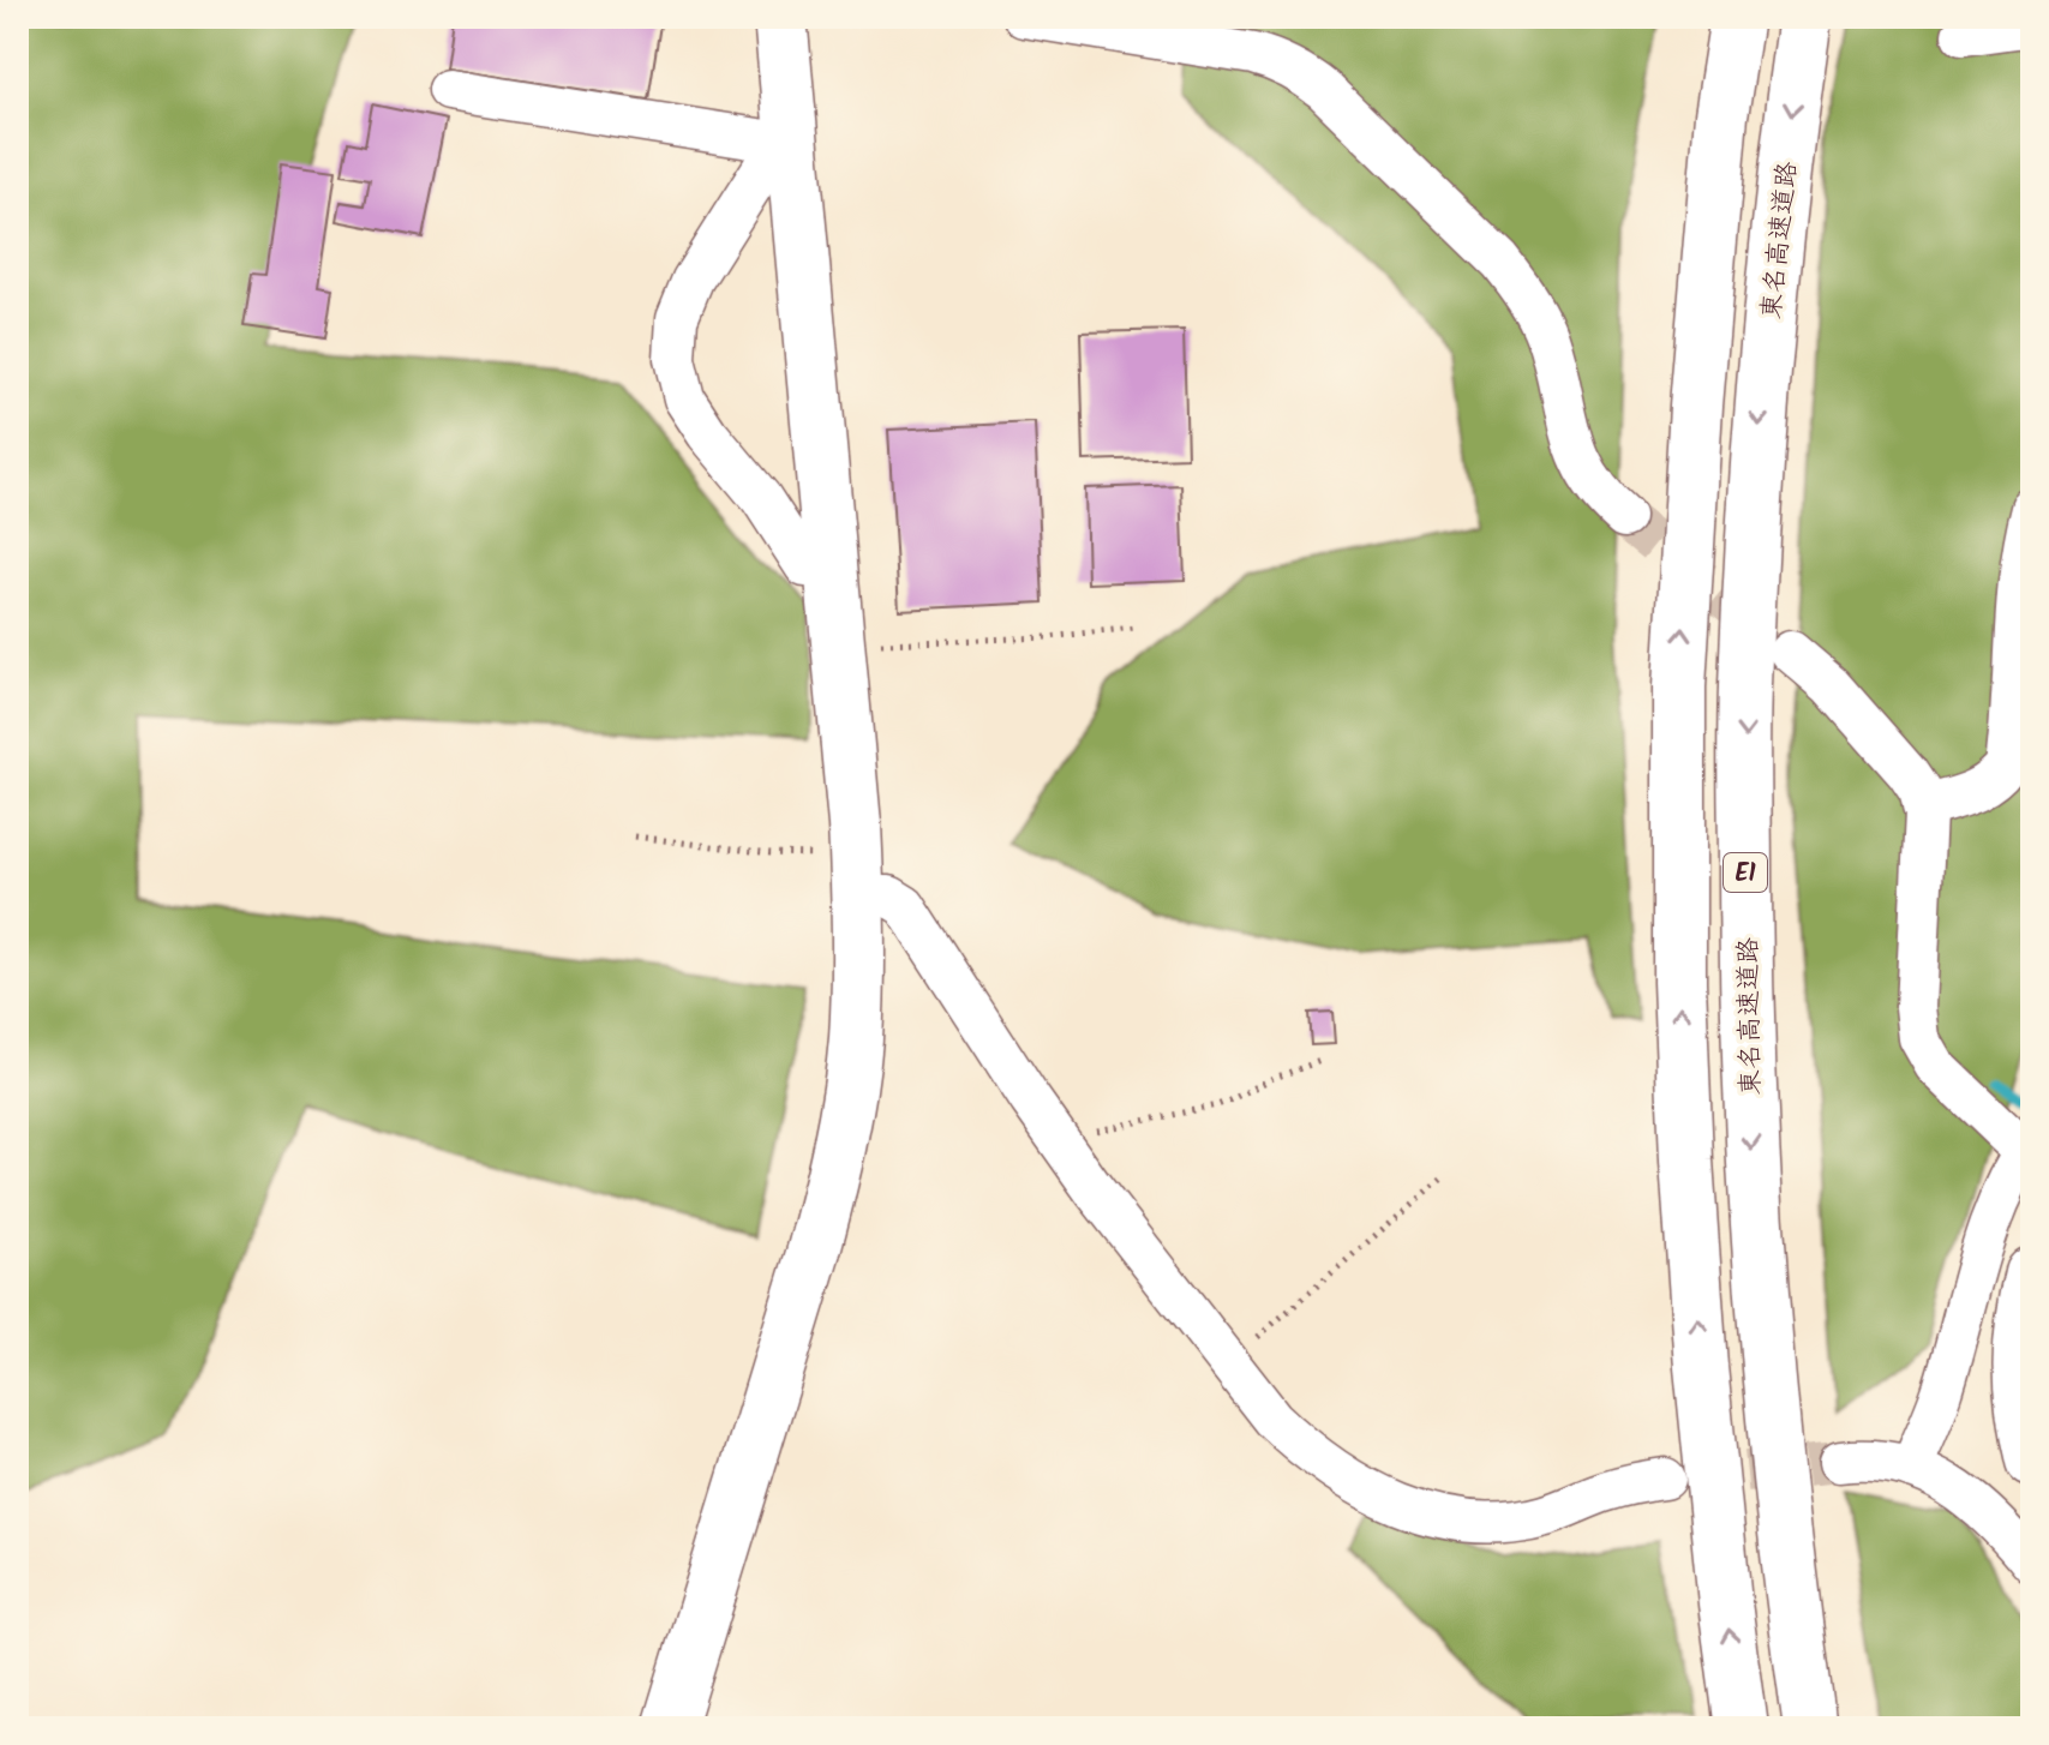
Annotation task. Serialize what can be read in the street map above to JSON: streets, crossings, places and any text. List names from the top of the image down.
{
  "streets": {
    "main road": ["東名高速道路", "E1"]
  }
}
